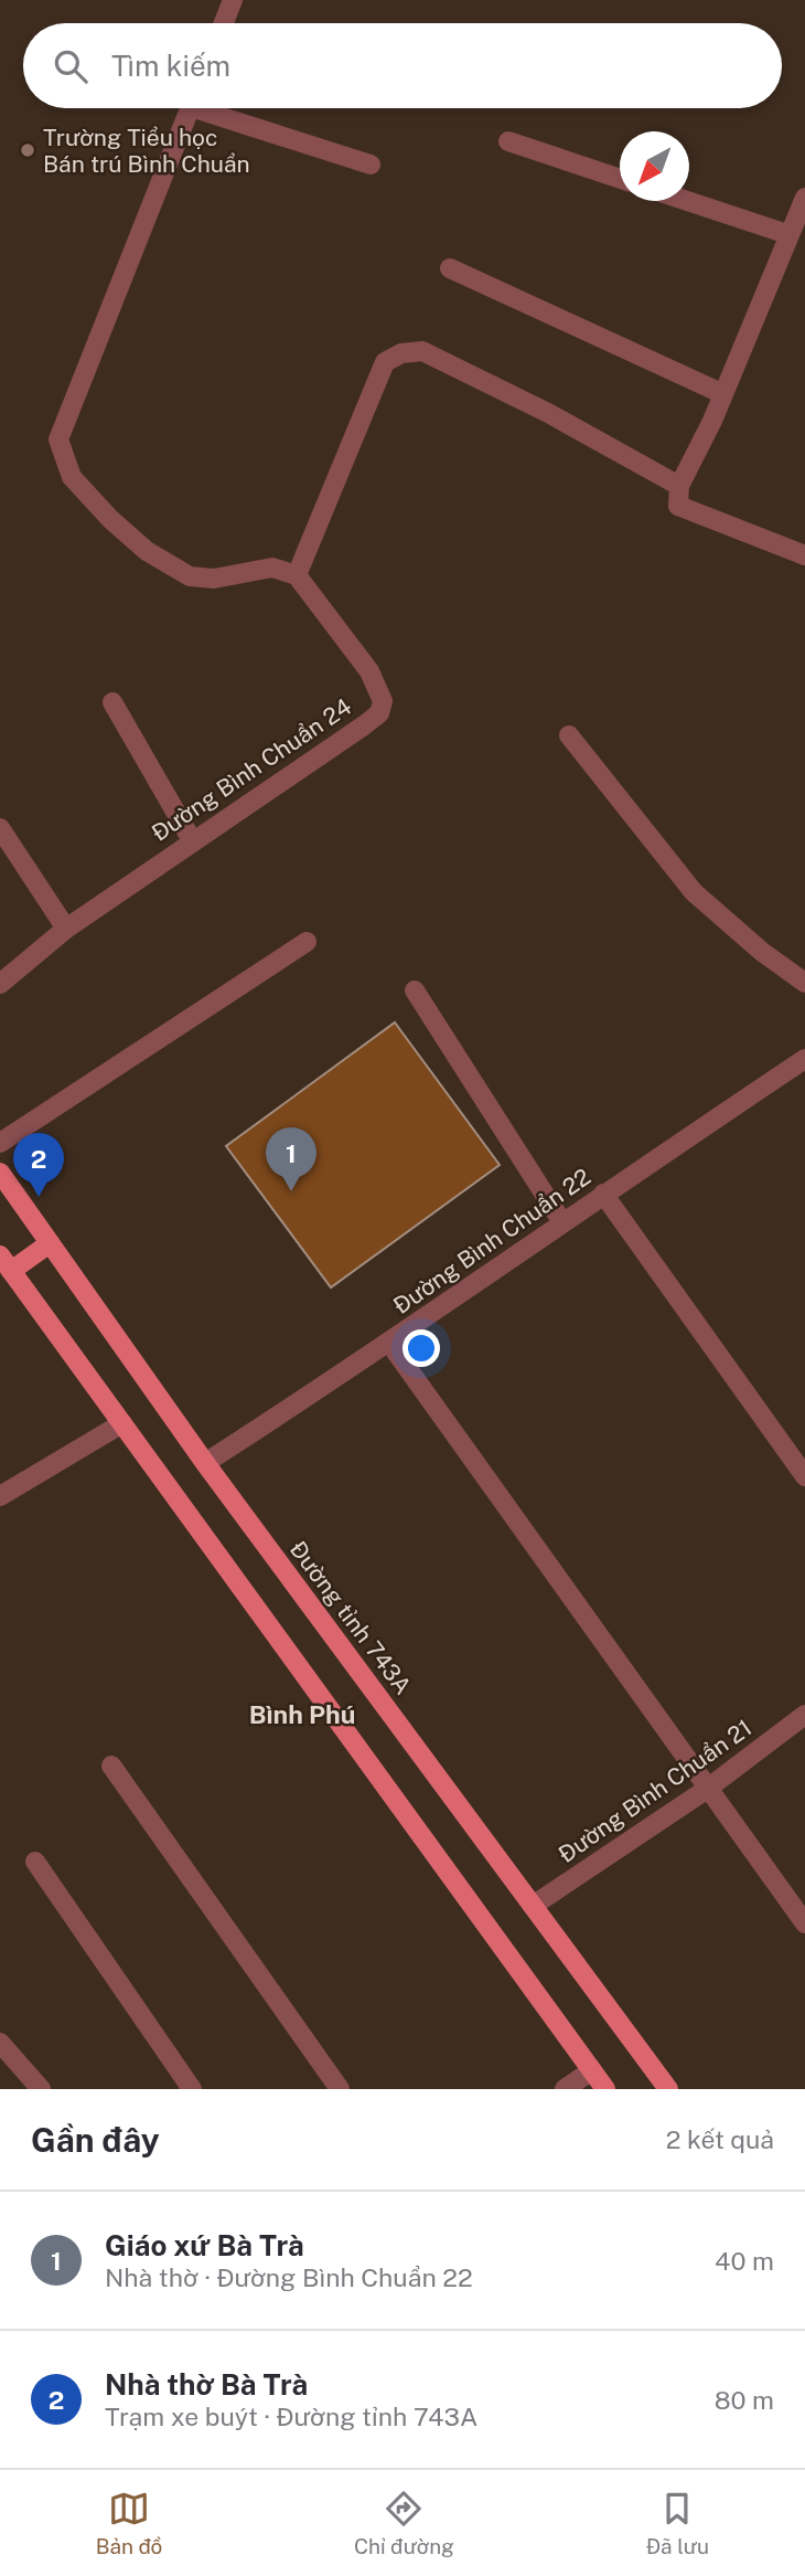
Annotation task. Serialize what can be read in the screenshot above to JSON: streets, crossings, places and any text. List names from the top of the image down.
{
  "streets": {
    "main road": ["Đường tỉnh 743A"],
    "street": ["Đường Bình Chuẩn 24", "Đường Bình Chuẩn 22", "Đường Bình Chuẩn 21"]
  },
  "crossings": [
    ["Đường Bình Chuẩn 22", "Đường tỉnh 743A"],
    ["Đường tỉnh 743A", "Đường Bình Chuẩn 21"]
  ],
  "districts": ["Bình Phú"],
  "places": ["Trường Tiểu học Bán trú Bình Chuẩn"],
  "north": "bottom left",
  "page": {
    "search": "Tìm kiếm",
    "pins": ["1", "2"],
    "heading": ["Gần đây", "2 kết quả"],
    "list": [
      {
        "mark": "1",
        "name": "Giáo xứ Bà Trà",
        "note": "Nhà thờ · Đường Bình Chuẩn 22",
        "value": "40 m"
      },
      {
        "mark": "2",
        "name": "Nhà thờ Bà Trà",
        "note": "Trạm xe buýt · Đường tỉnh 743A",
        "value": "80 m"
      }
    ],
    "nav": ["Bản đồ", "Chỉ đường", "Đã lưu"]
  }
}
